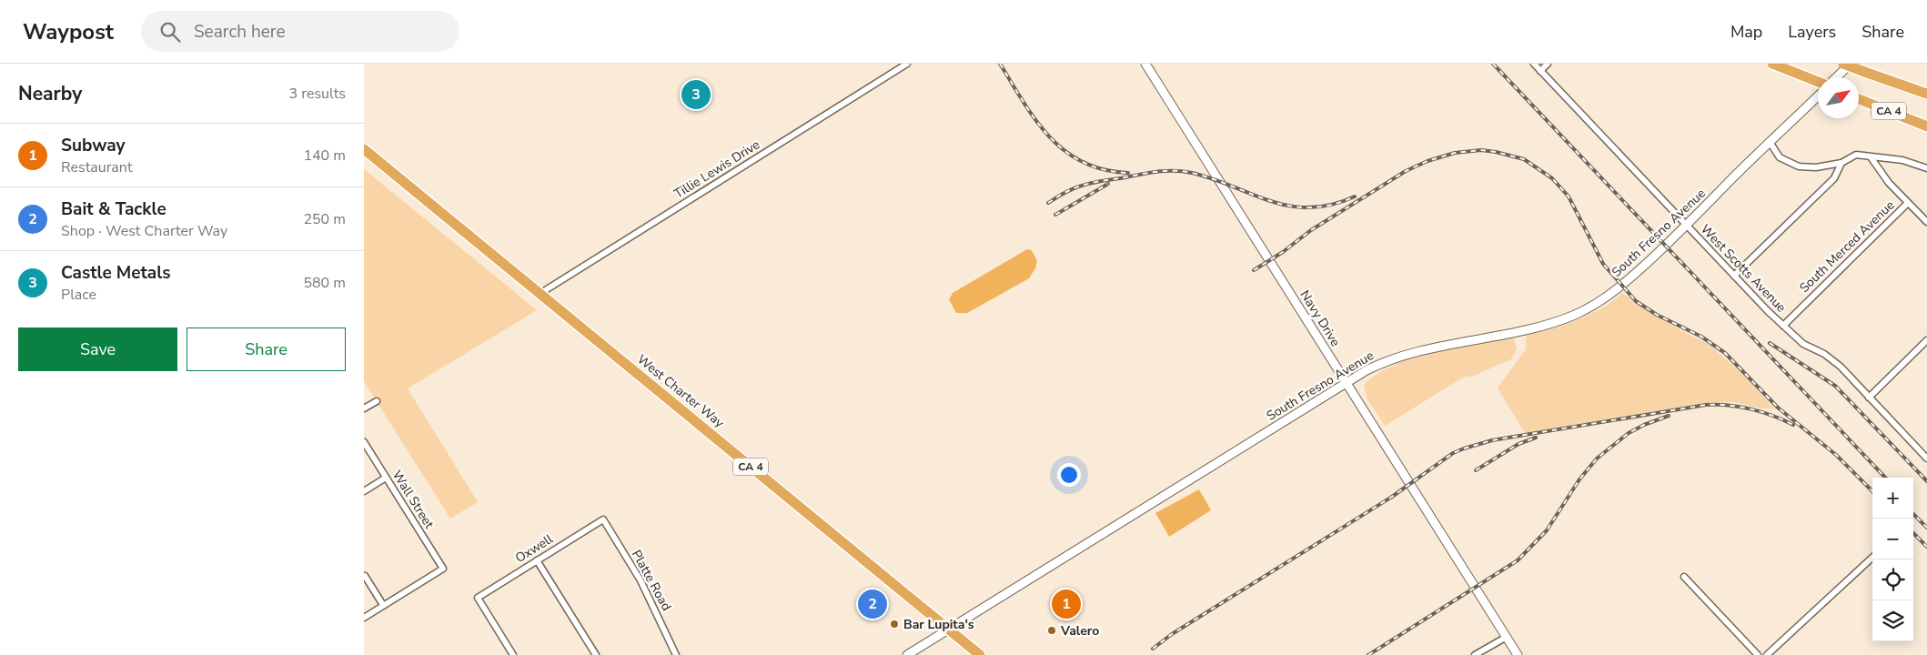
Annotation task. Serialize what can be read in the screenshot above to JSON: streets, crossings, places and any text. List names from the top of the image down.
{
  "streets": {
    "highway": ["CA 4", "West Charter Way"],
    "street": [
      "Tillie Lewis Drive",
      "South Fresno Avenue",
      "South Merced Avenue",
      "West Scotts Avenue",
      "Navy Drive",
      "Wall Street",
      "Oxwell",
      "Platte Road"
    ]
  },
  "crossings": [
    ["Tillie Lewis Drive", "West Charter Way"],
    ["South Fresno Avenue", "West Scotts Avenue"],
    ["South Fresno Avenue", "Navy Drive"],
    ["South Fresno Avenue", "West Charter Way"],
    ["South Merced Avenue", "West Scotts Avenue"],
    ["Oxwell", "Platte Road"]
  ],
  "places": ["Bar Lupita's", "Valero"],
  "north": "top right",
  "page": {
    "header": "Waypost",
    "search": "Search here",
    "nav": ["Map", "Layers", "Share"],
    "heading": ["Nearby", "3 results"],
    "pins": ["3", "1", "2"],
    "list": [
      {
        "mark": "1",
        "name": "Subway",
        "note": "Restaurant",
        "value": "140 m"
      },
      {
        "mark": "2",
        "name": "Bait & Tackle",
        "note": "Shop · West Charter Way",
        "value": "250 m"
      },
      {
        "mark": "3",
        "name": "Castle Metals",
        "note": "Place",
        "value": "580 m"
      }
    ],
    "buttons": ["Save", "Share"],
    "map_buttons": ["+", "−"]
  }
}
